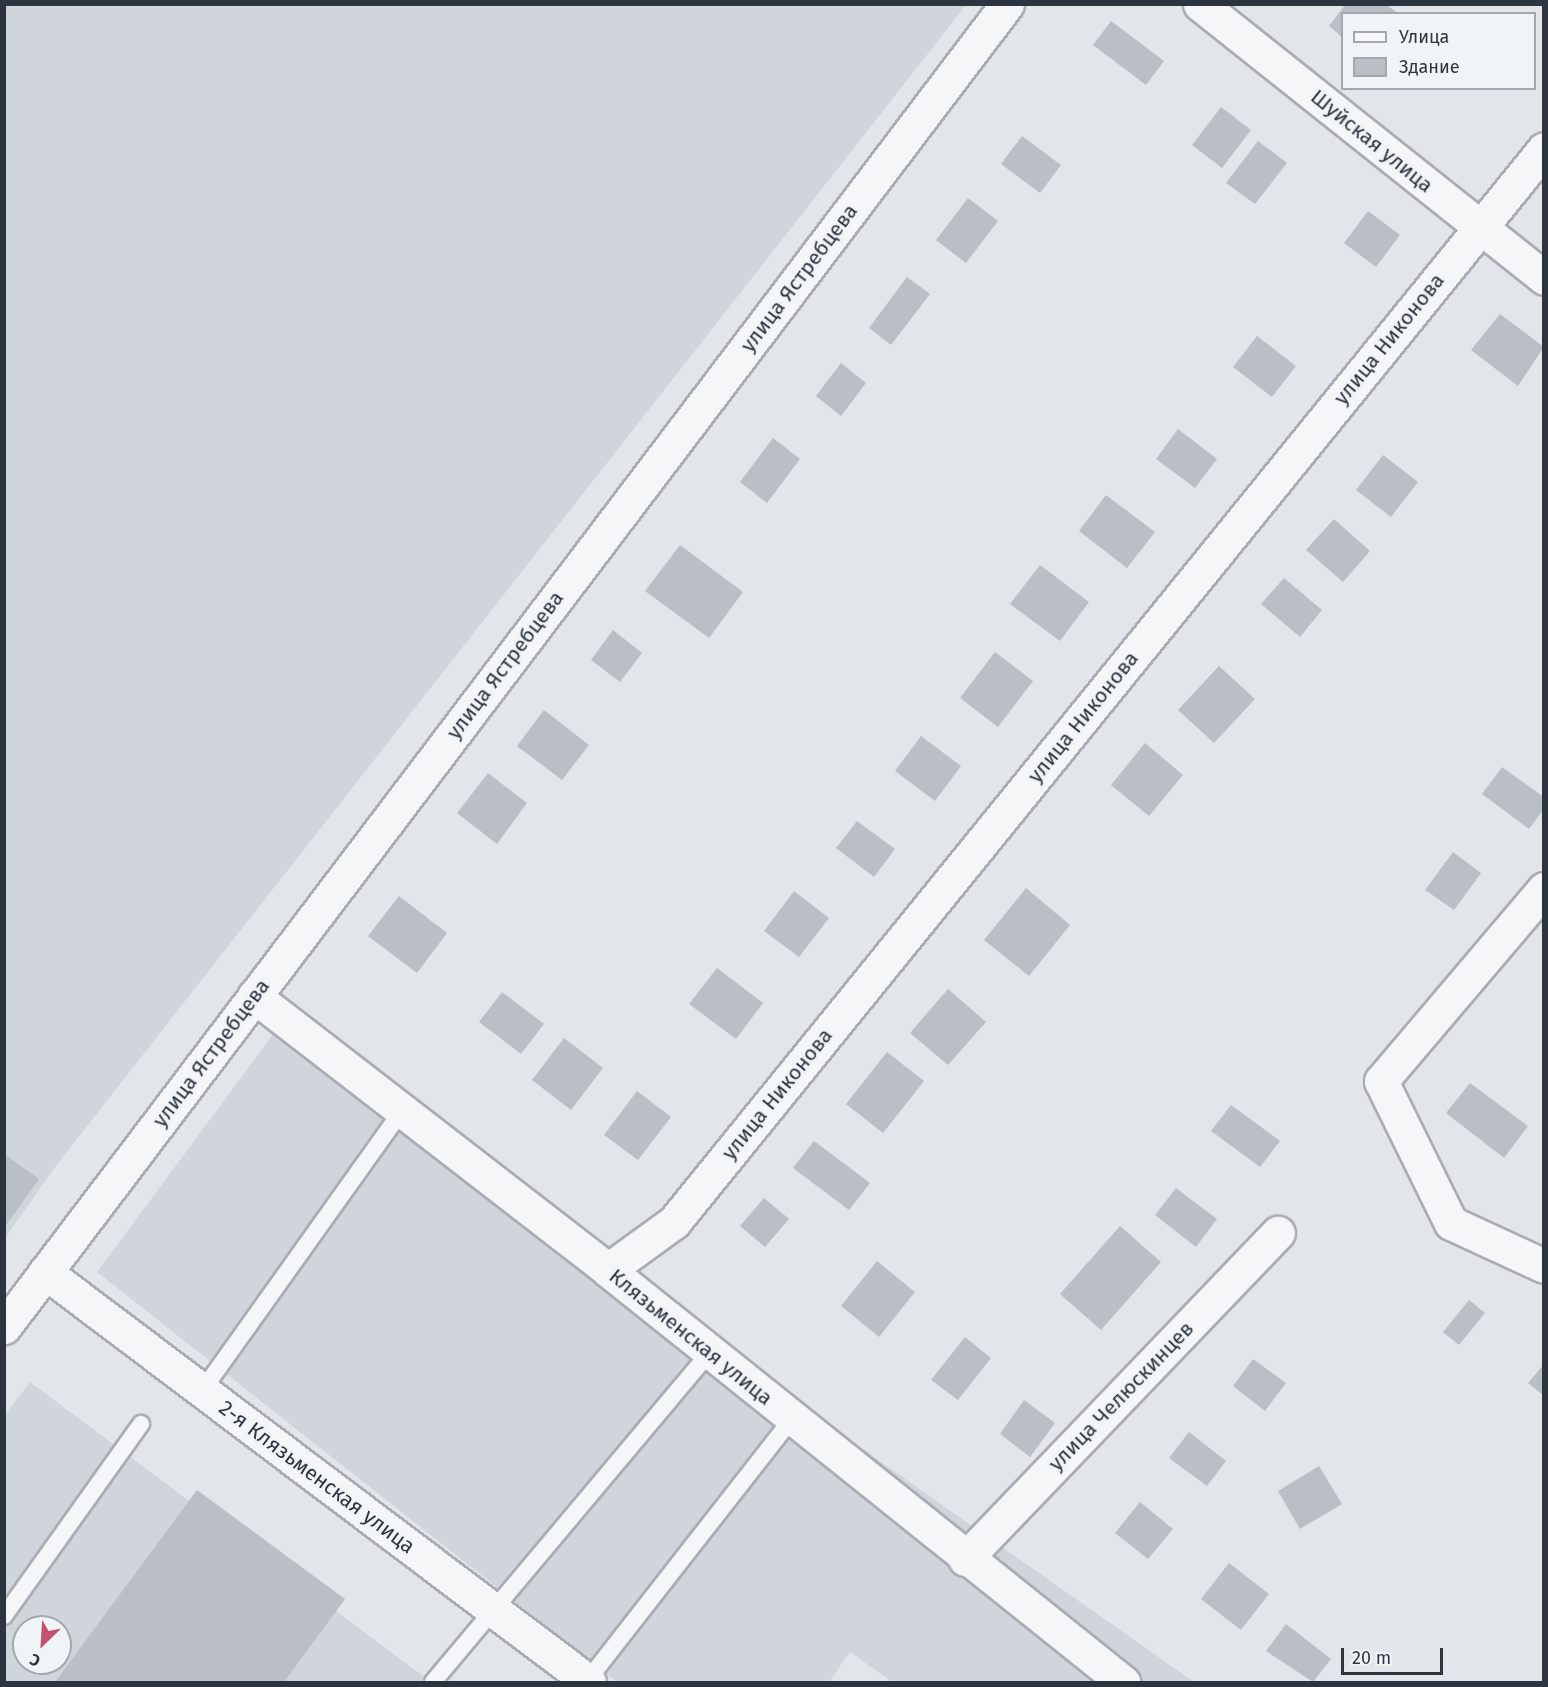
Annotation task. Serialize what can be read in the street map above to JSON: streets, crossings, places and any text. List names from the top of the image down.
{
  "streets": {
    "street": [
      "Шуйская улица",
      "улица Ястребцева",
      "улица Никонова",
      "Клязьменская улица",
      "улица Челюскинцев",
      "2-я Клязьменская улица"
    ]
  },
  "crossings": [
    ["Шуйская улица", "улица Никонова"],
    ["улица Ястребцева", "Клязьменская улица"],
    ["улица Ястребцева", "2-я Клязьменская улица"],
    ["улица Никонова", "Клязьменская улица"],
    ["Клязьменская улица", "улица Челюскинцев"]
  ],
  "legend": ["Улица", "Здание"],
  "scale_bar": "20 m",
  "north": "bottom left"
}
